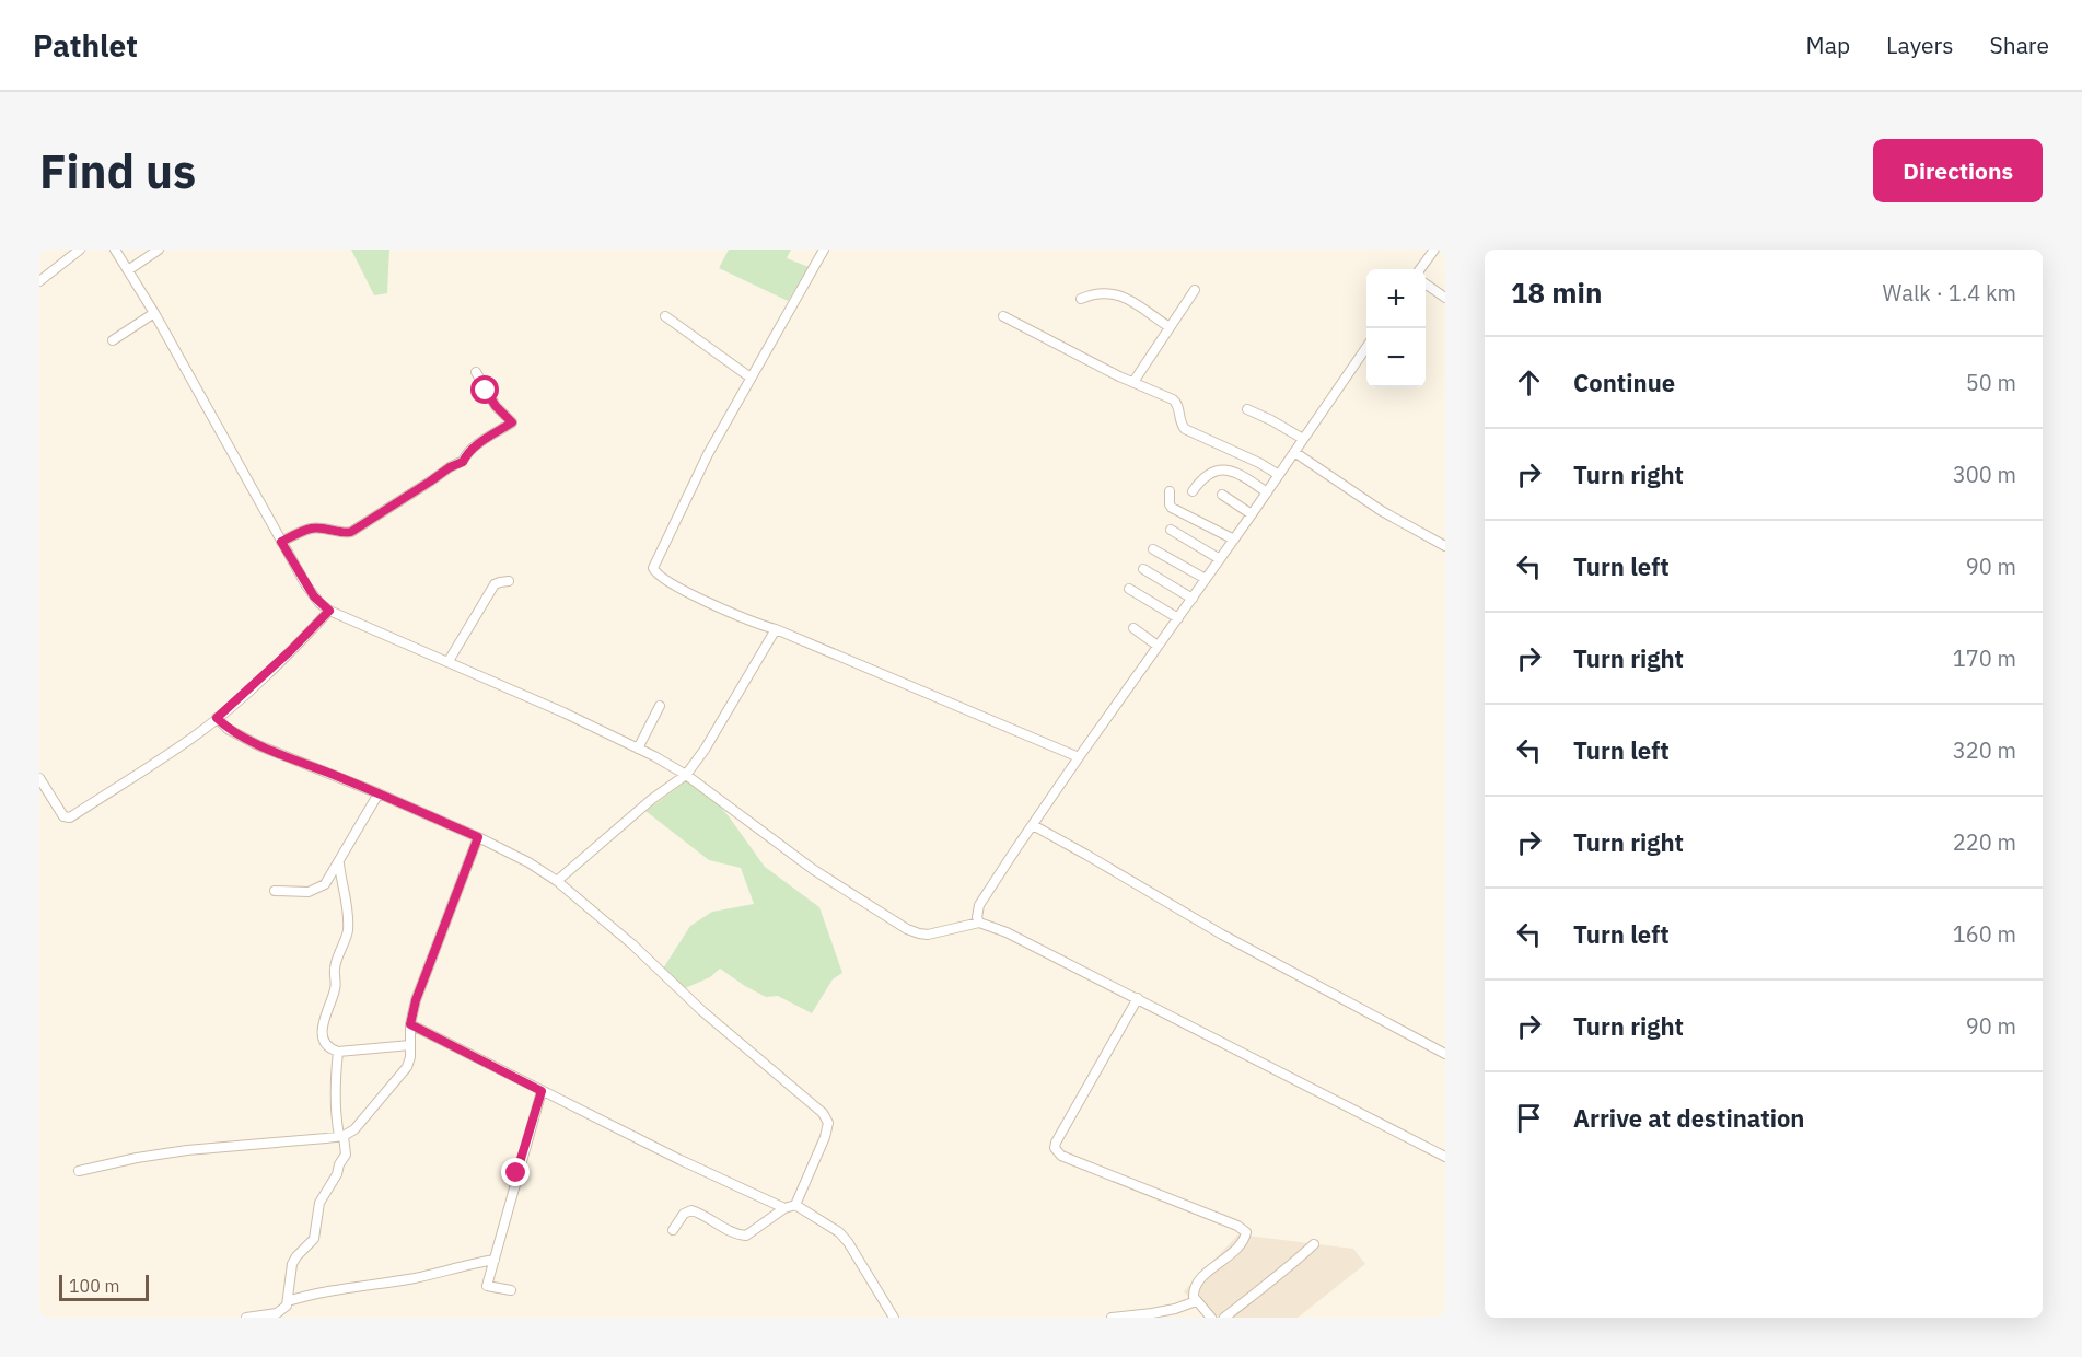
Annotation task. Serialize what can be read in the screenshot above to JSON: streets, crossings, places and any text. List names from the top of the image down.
{
  "scale_bar": "100 m",
  "page": {
    "header": "Pathlet",
    "nav": ["Map", "Layers", "Share"],
    "buttons": "Directions",
    "title": "Find us",
    "heading": ["18 min", "Walk · 1.4 km"],
    "map_buttons": ["+", "−"],
    "list": [
      ["Continue", "50 m"],
      ["Turn right", "300 m"],
      ["Turn left", "90 m"],
      ["Turn right", "170 m"],
      ["Turn left", "320 m"],
      ["Turn right", "220 m"],
      ["Turn left", "160 m"],
      ["Turn right", "90 m"],
      "Arrive at destination"
    ],
    "scale": "100 m"
  }
}
